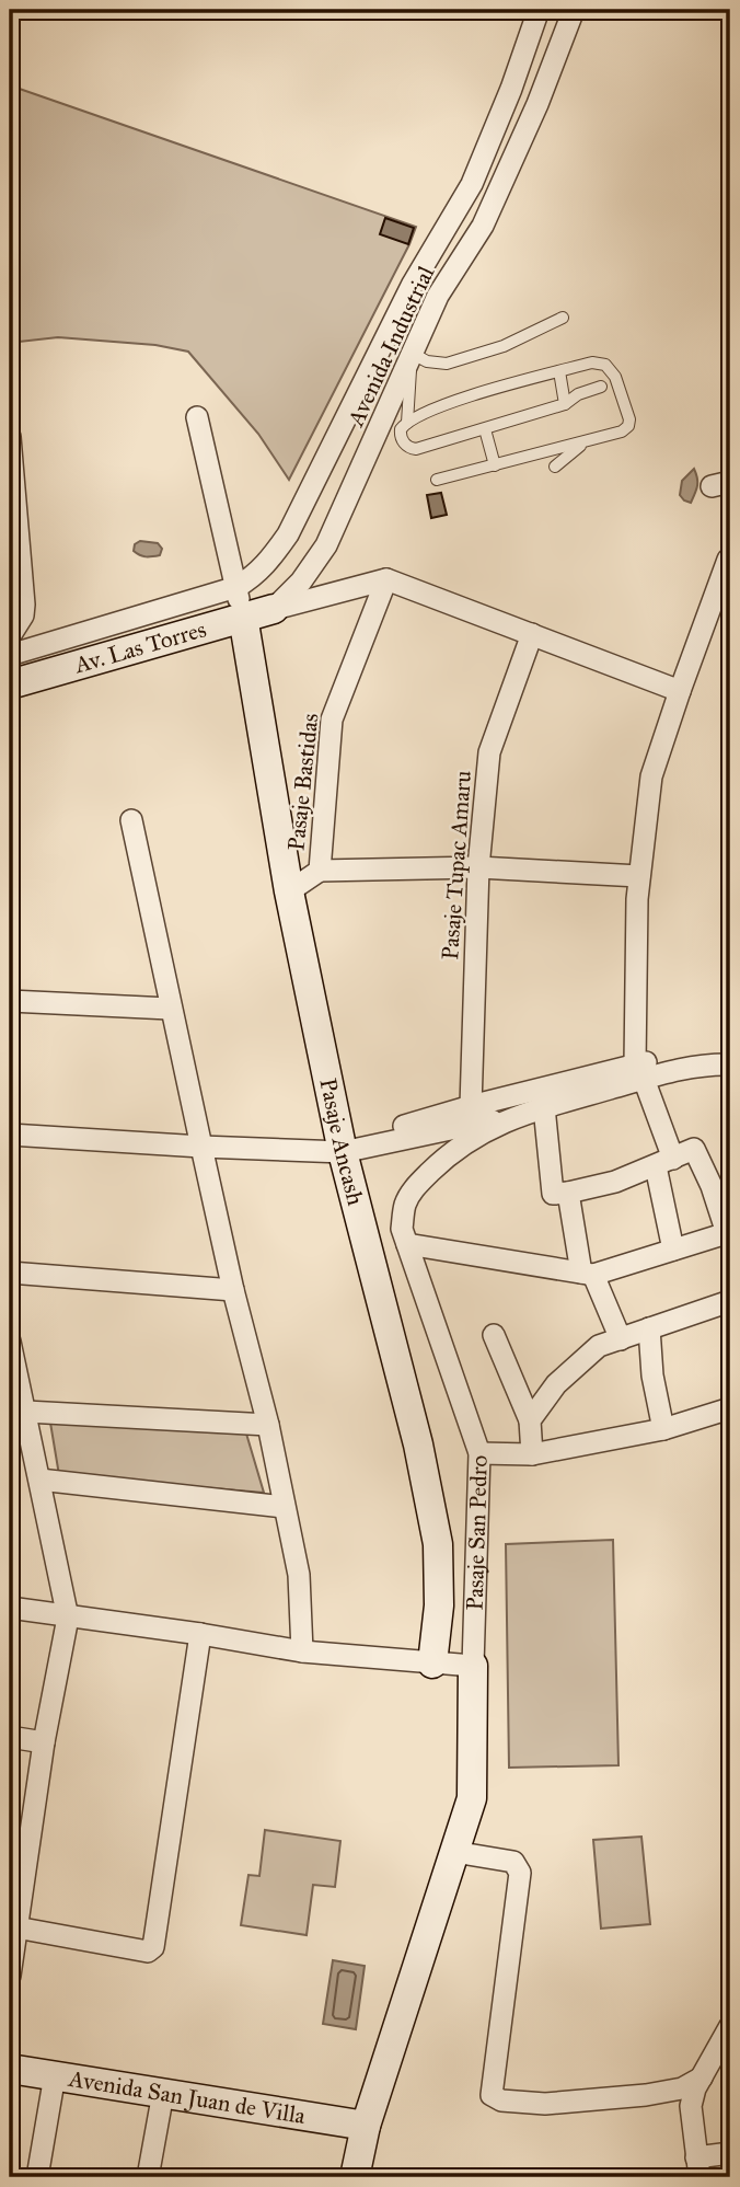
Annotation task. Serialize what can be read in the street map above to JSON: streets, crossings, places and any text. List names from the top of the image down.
{
  "streets": {
    "street": [
      "Avenida Industrial",
      "Av. Las Torres",
      "Pasaje Bastidas",
      "Pasaje Tupac Amaru",
      "Pasaje Ancash",
      "Pasaje San Pedro",
      "Avenida San Juan de Villa"
    ]
  },
  "crossings": [
    ["Avenida Industrial", "Av. Las Torres"],
    ["Av. Las Torres", "Pasaje Ancash"],
    ["Pasaje Bastidas", "Pasaje Ancash"],
    ["Pasaje San Pedro", "Avenida San Juan de Villa"]
  ]
}
